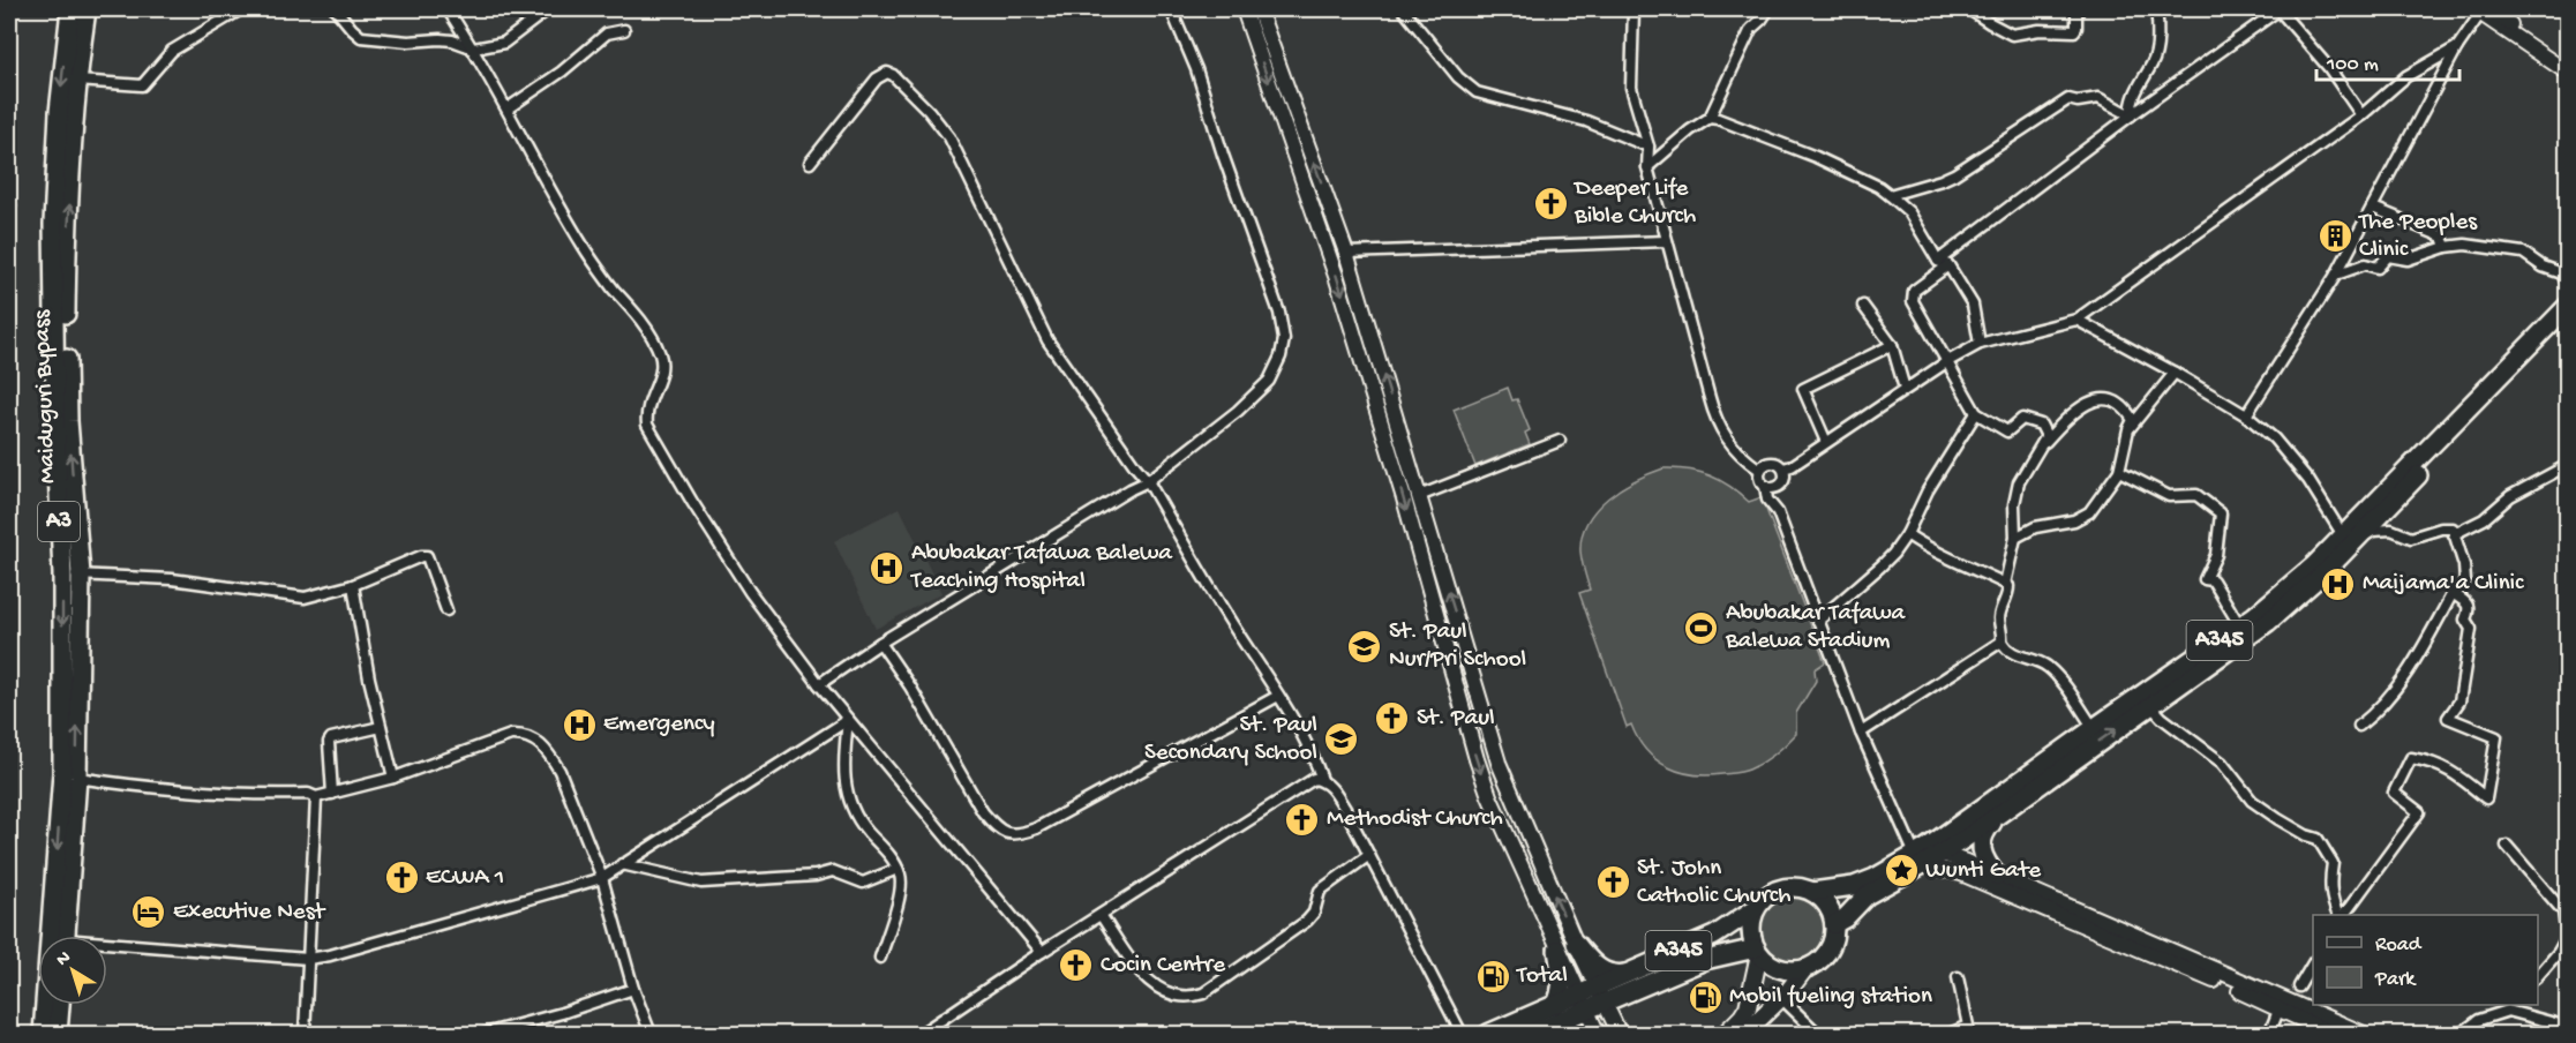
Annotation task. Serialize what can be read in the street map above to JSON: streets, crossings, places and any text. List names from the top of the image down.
{
  "streets": {
    "highway": ["Maiduguri Bypass", "A3", "A345"]
  },
  "places": {
    "church": [
      "Deeper Life Bible Church",
      "St. Paul",
      "Methodist Church",
      "ECWA 1",
      "St. John Catholic Church",
      "Cocin Centre"
    ],
    "building": ["The Peoples Clinic"],
    "hospital": ["Abubakar Tafawa Balewa Teaching Hospital", "Maijama'a Clinic", "Emergency"],
    "sports": ["Abubakar Tafawa Balewa Stadium"],
    "school or university": ["St. Paul Nur/Pri School", "St. Paul Secondary School"],
    "place": ["Wunti Gate"],
    "hotel": ["Executive Nest"],
    "fuel station": ["Total", "Mobil fueling station"]
  },
  "legend": ["Road", "Park"],
  "scale_bar": "100 m",
  "north": "top left"
}
